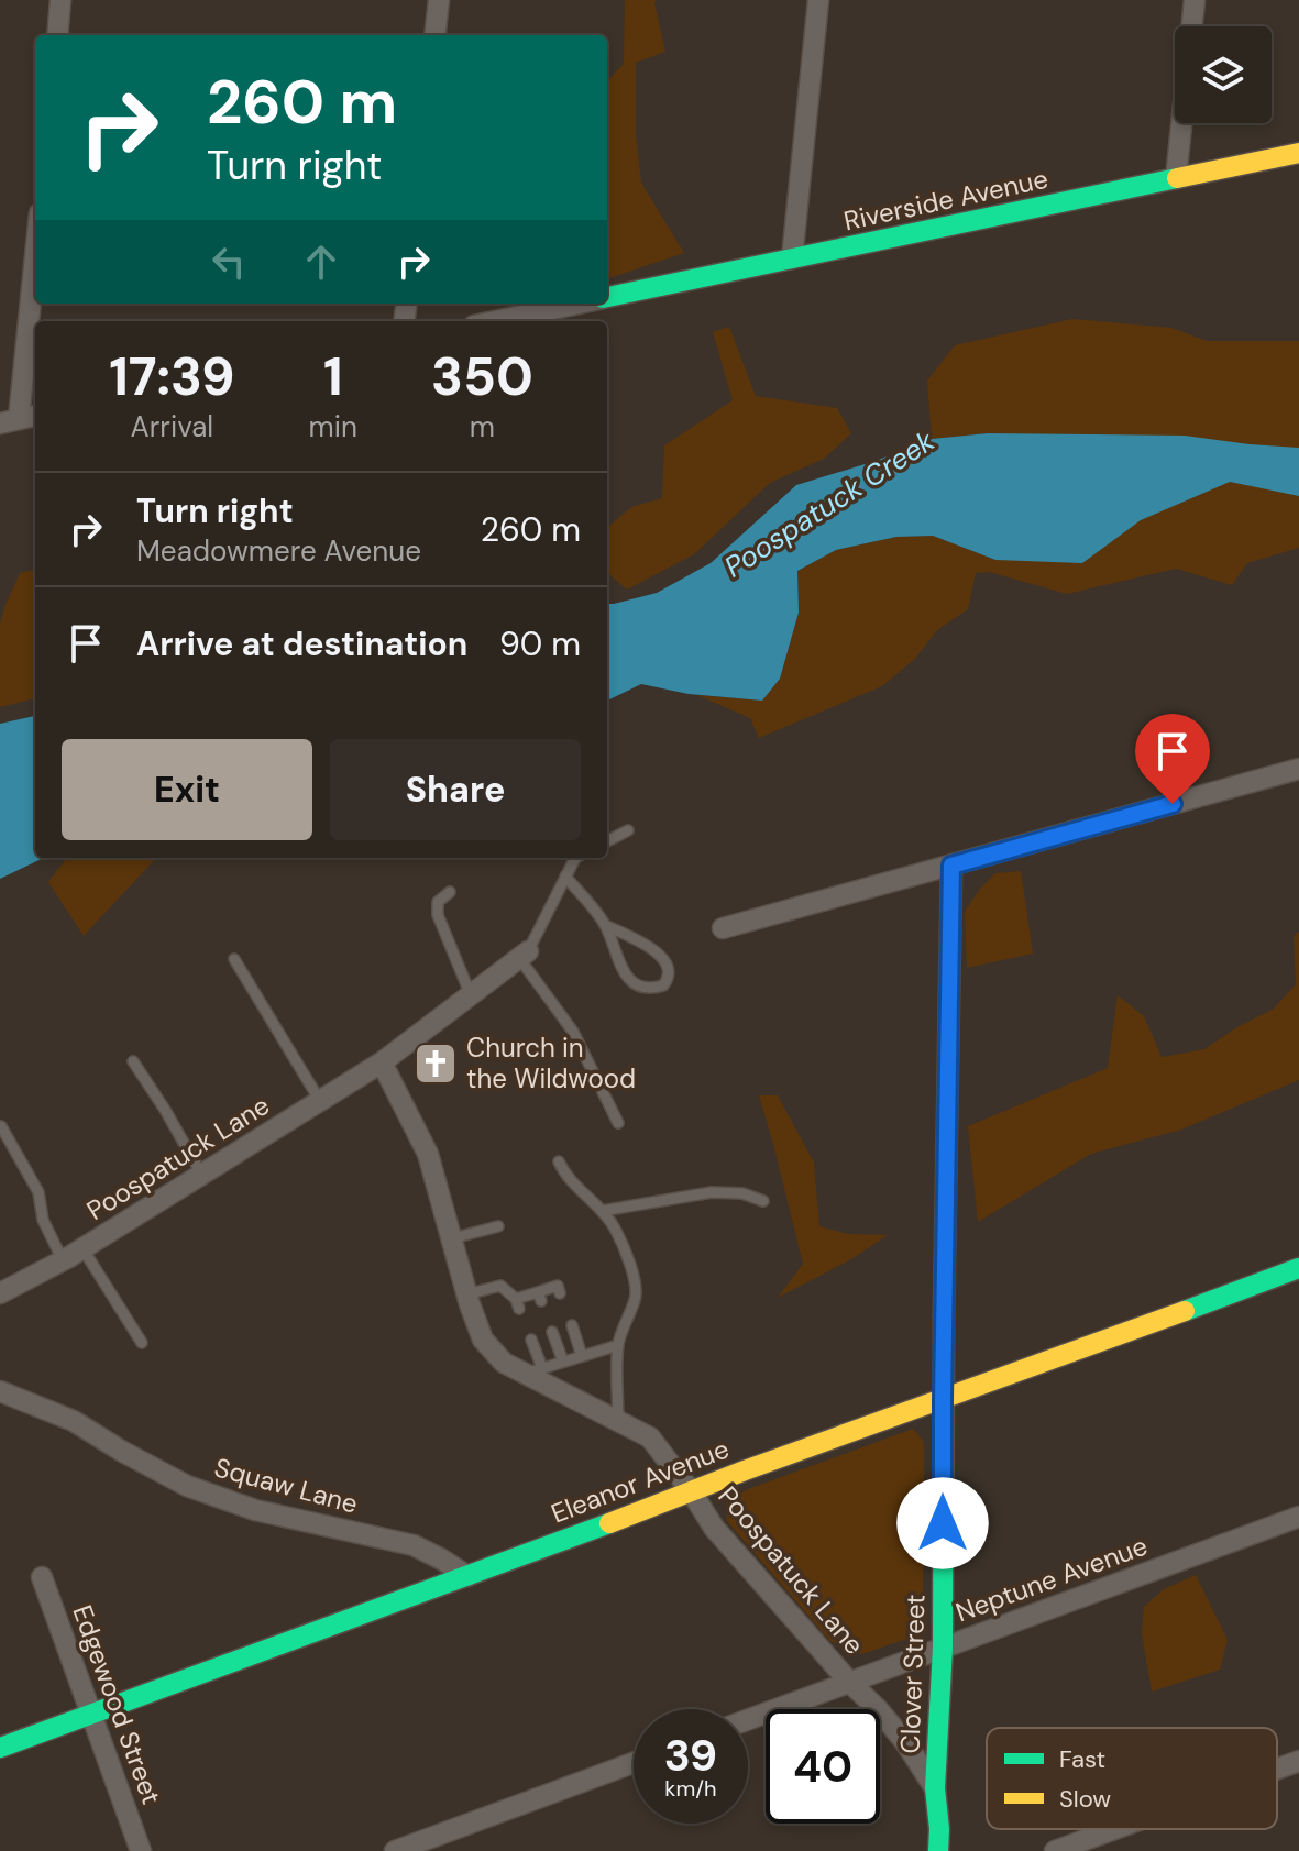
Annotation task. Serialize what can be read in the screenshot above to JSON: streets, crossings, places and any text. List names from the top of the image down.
{
  "streets": {
    "street": [
      "Riverside Avenue",
      "Poospatuck Lane",
      "Eleanor Avenue",
      "Squaw Lane",
      "Neptune Avenue",
      "Clover Street",
      "Edgewood Street"
    ]
  },
  "crossings": [
    ["Poospatuck Lane", "Eleanor Avenue"],
    ["Poospatuck Lane", "Neptune Avenue"],
    ["Poospatuck Lane", "Clover Street"],
    ["Eleanor Avenue", "Squaw Lane"],
    ["Eleanor Avenue", "Clover Street"],
    ["Eleanor Avenue", "Edgewood Street"],
    ["Neptune Avenue", "Clover Street"]
  ],
  "water": ["Poospatuck Creek"],
  "places": {
    "church": ["Church in the Wildwood"]
  },
  "legend": ["Fast", "Slow"],
  "page": {
    "turn": ["260 m", "Turn right"],
    "eta": [
      "17:39",
      "Arrival",
      "1",
      "min",
      "350",
      "m"
    ],
    "list": [
      {
        "name": "Turn right",
        "note": "Meadowmere Avenue",
        "value": "260 m"
      },
      {
        "name": "Arrive at destination",
        "value": "90 m"
      }
    ],
    "buttons": ["Exit", "Share"],
    "speed": "39 km/h",
    "limit": "40"
  }
}
